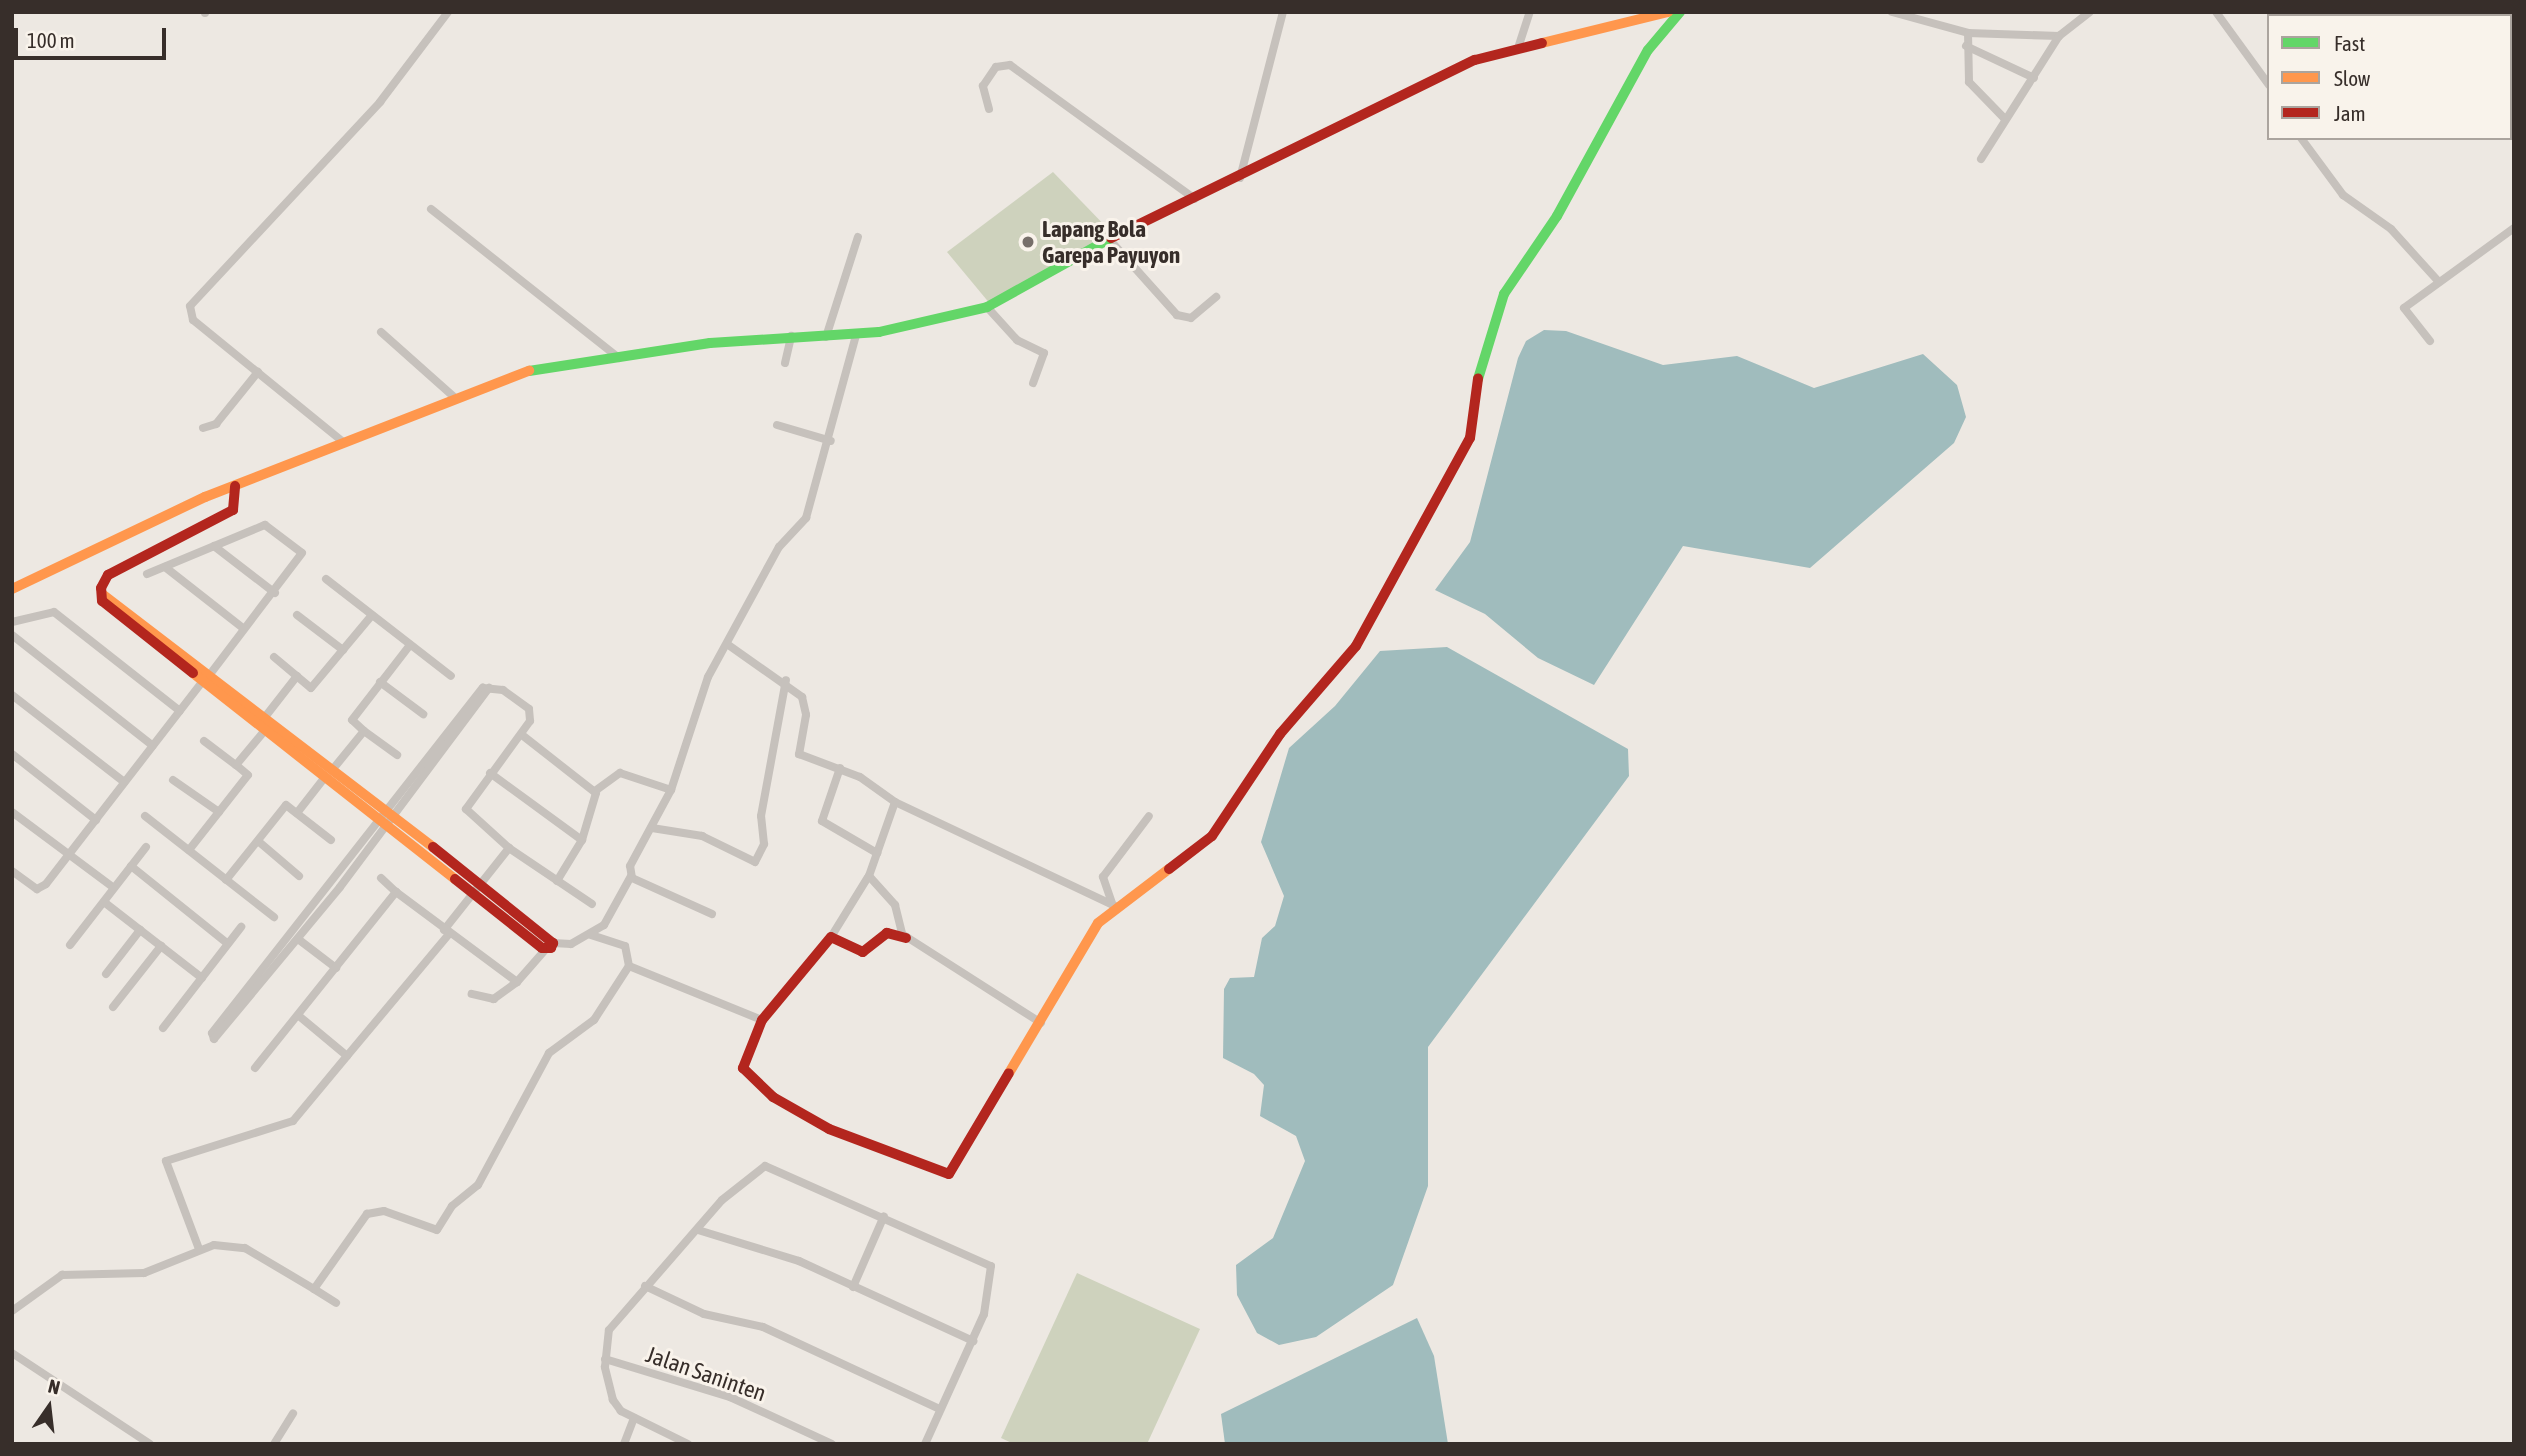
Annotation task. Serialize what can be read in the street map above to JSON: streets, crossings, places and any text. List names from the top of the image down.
{
  "streets": {
    "street": ["Jalan Saninten"]
  },
  "places": ["Lapang Bola Garepa Payuyon"],
  "legend": ["Fast", "Slow", "Jam"],
  "scale_bar": "100 m",
  "north": "top"
}
